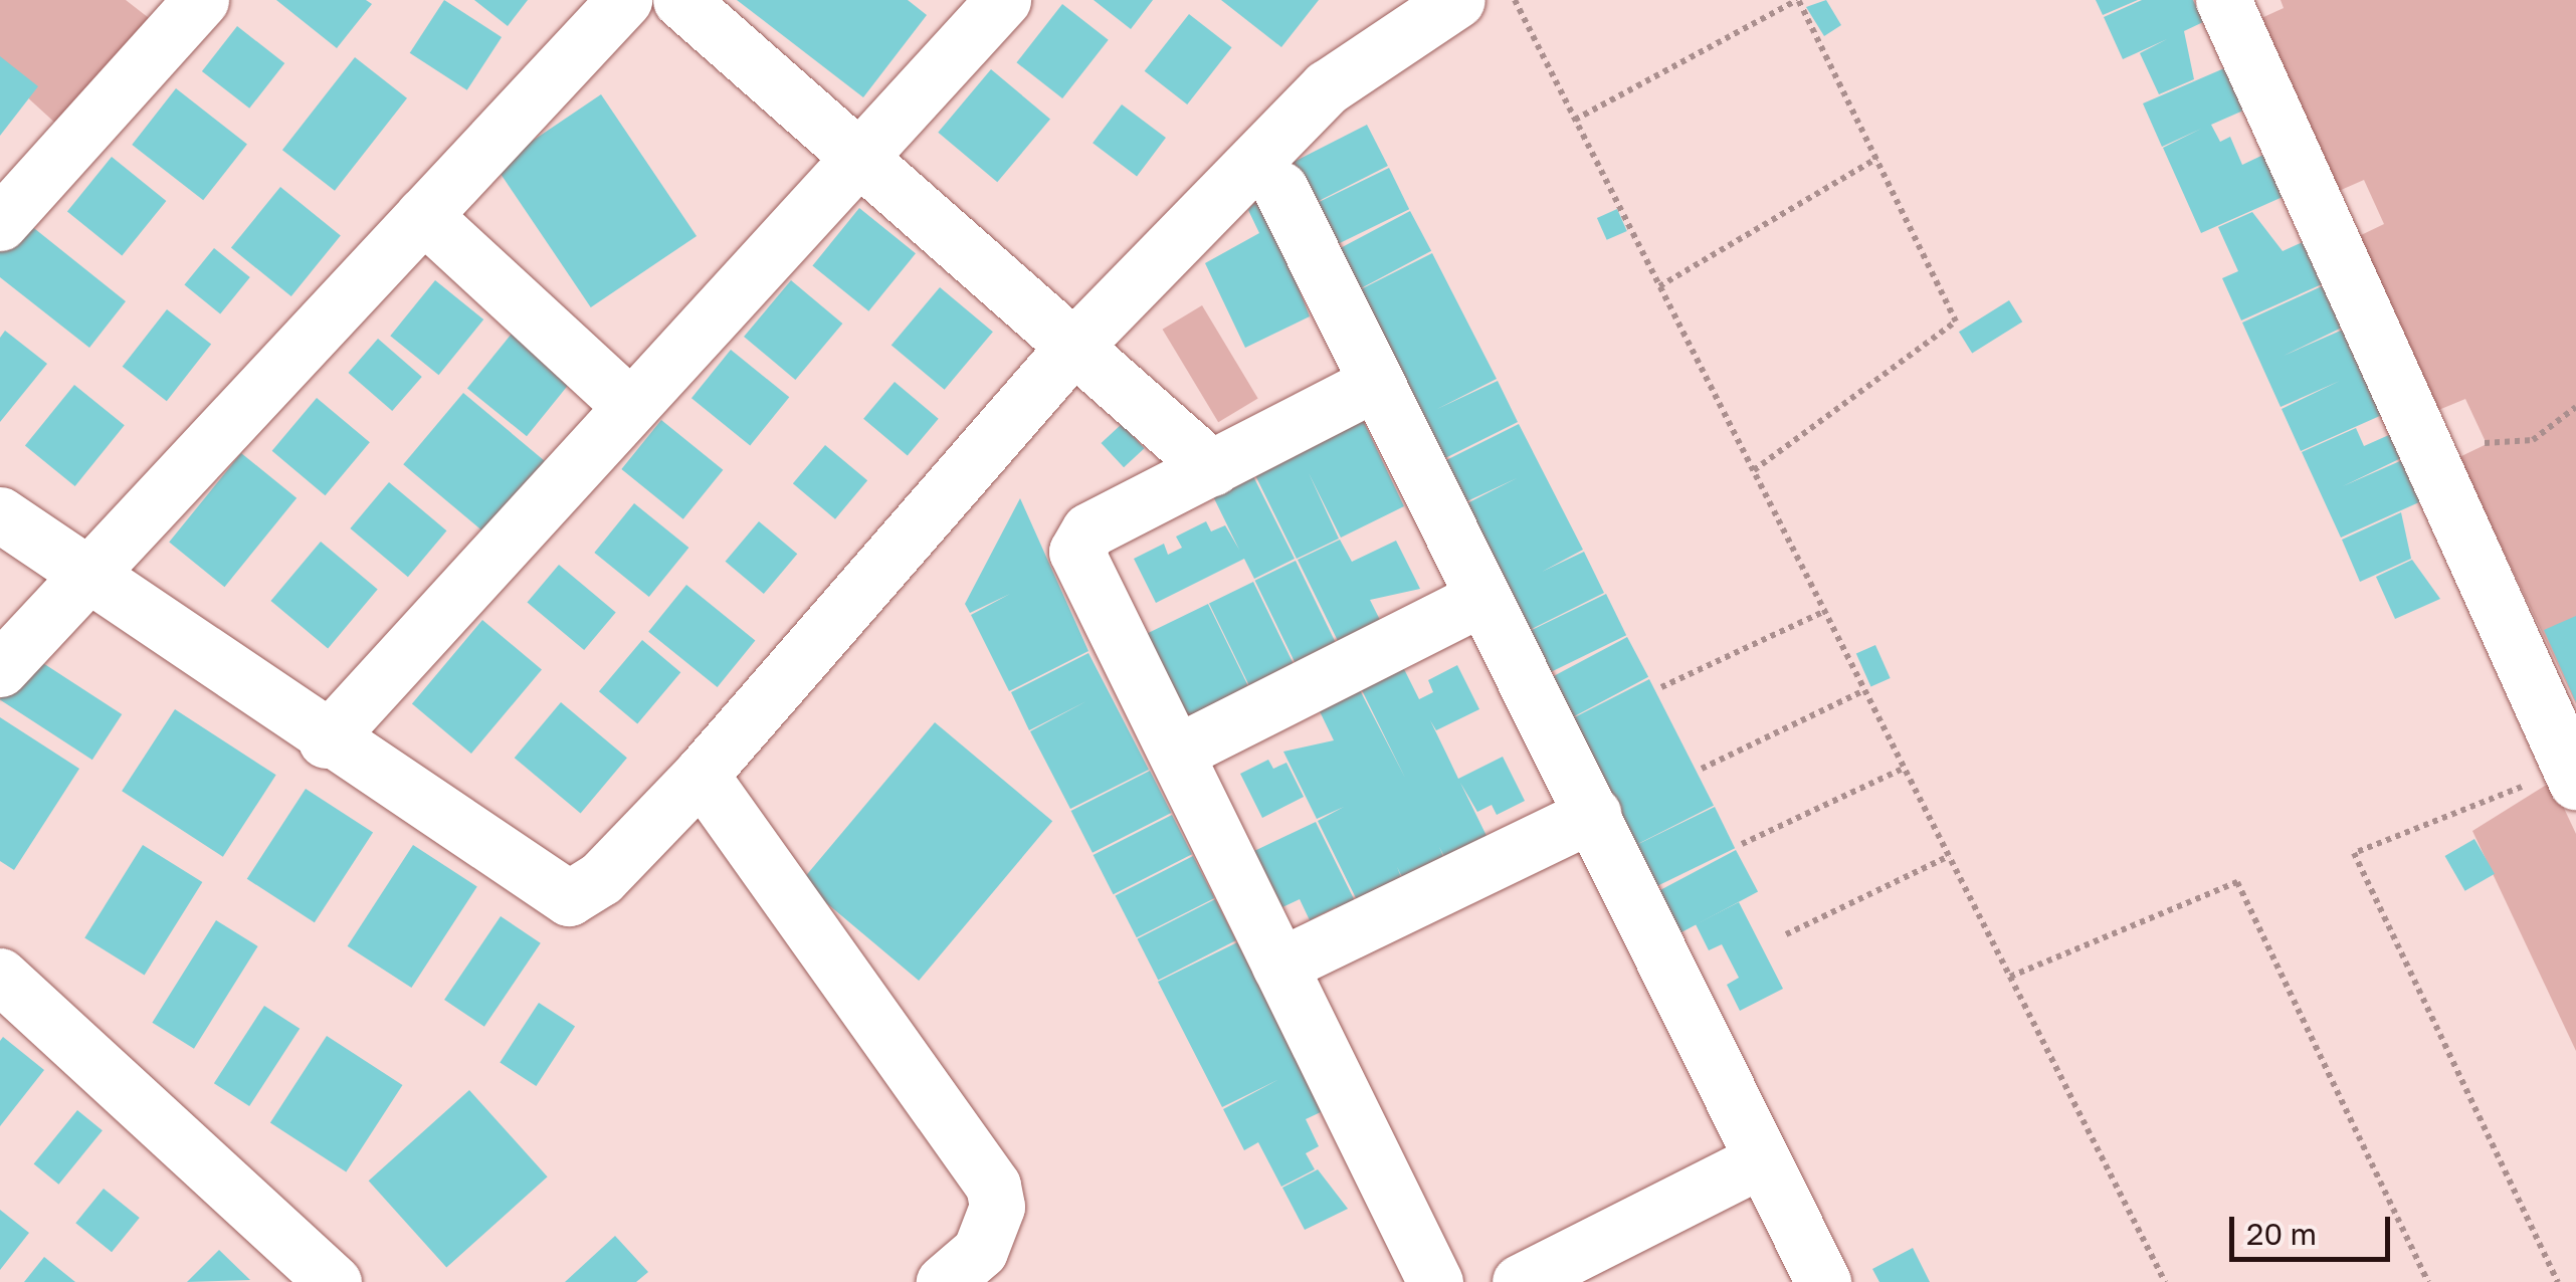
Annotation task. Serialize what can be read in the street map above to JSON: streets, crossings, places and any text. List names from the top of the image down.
{
  "scale_bar": "20 m"
}
